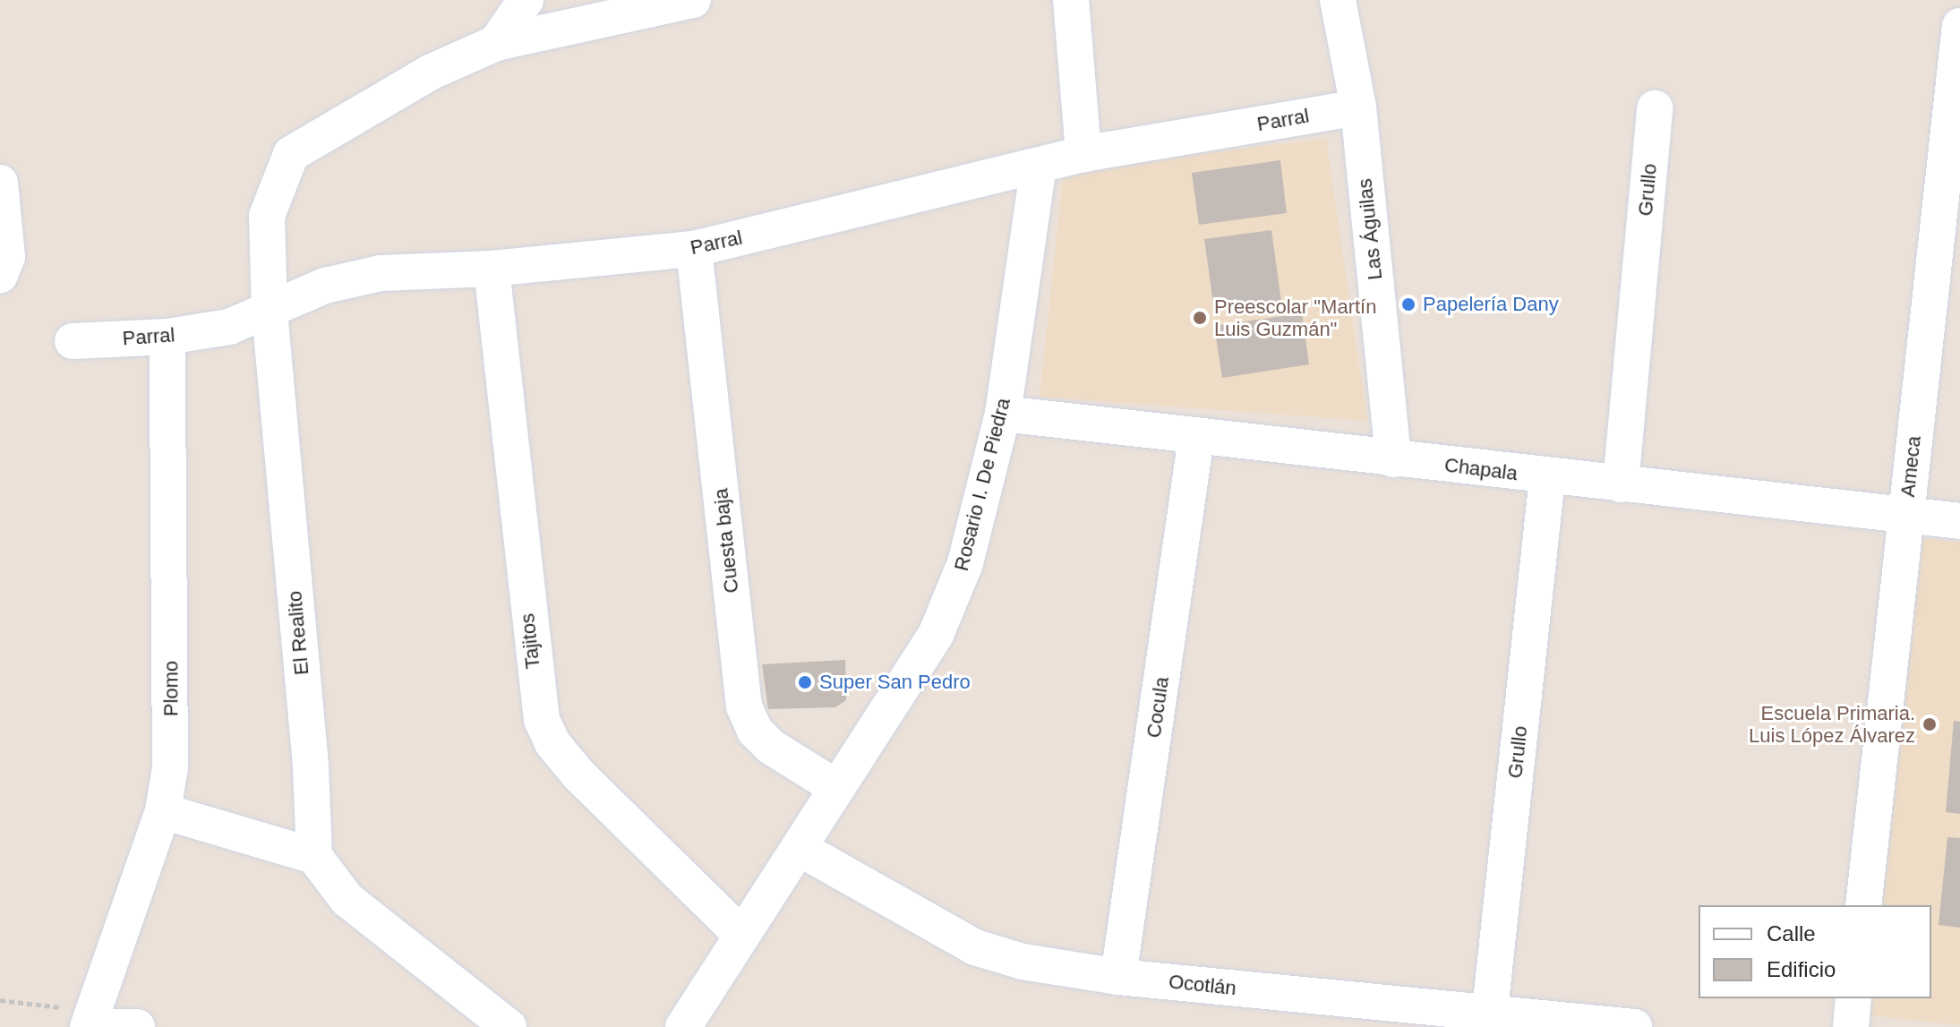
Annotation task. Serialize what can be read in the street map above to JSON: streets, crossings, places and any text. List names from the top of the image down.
{
  "streets": {
    "street": [
      "Parral",
      "Grullo",
      "Las Águilas",
      "Ameca",
      "Chapala",
      "Rosario I. De Piedra",
      "Cuesta baja",
      "El Realito",
      "Tajitos",
      "Plomo",
      "Cocula",
      "Ocotlán"
    ]
  },
  "crossings": [
    ["Parral", "Las Águilas"],
    ["Parral", "Rosario I. De Piedra"],
    ["Parral", "Cuesta baja"],
    ["Parral", "El Realito"],
    ["Parral", "Tajitos"],
    ["Parral", "Plomo"],
    ["Grullo", "Chapala"],
    ["Grullo", "Ocotlán"],
    ["Las Águilas", "Chapala"],
    ["Ameca", "Chapala"],
    ["Chapala", "Rosario I. De Piedra"],
    ["Chapala", "Cocula"],
    ["Rosario I. De Piedra", "Cuesta baja"],
    ["Rosario I. De Piedra", "Tajitos"],
    ["Rosario I. De Piedra", "Ocotlán"],
    ["Cocula", "Ocotlán"]
  ],
  "places": [
    "Papelería Dany",
    "Preescolar \"Martín Luis Guzmán\"",
    "Super San Pedro",
    "Escuela Primaria. Luis López Álvarez"
  ],
  "legend": ["Calle", "Edificio"]
}
